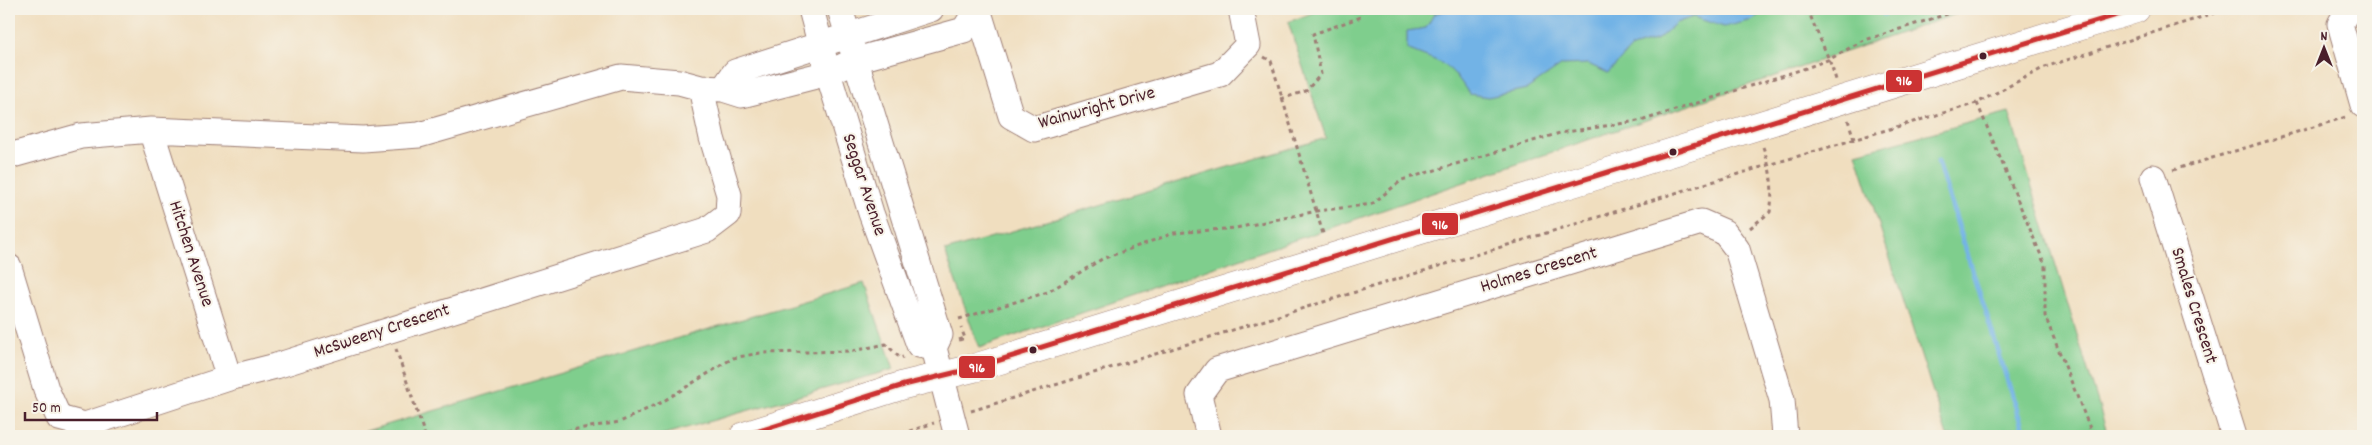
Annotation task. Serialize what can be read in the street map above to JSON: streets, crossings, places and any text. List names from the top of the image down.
{
  "streets": {
    "street": [
      "Wainwright Drive",
      "Seggar Avenue",
      "Hitchen Avenue",
      "Holmes Crescent",
      "Smales Crescent",
      "McSweeny Crescent"
    ]
  },
  "crossings": [
    ["Hitchen Avenue", "McSweeny Crescent"]
  ],
  "lines": ["transit line 916"],
  "scale_bar": "50 m",
  "north": "top"
}
